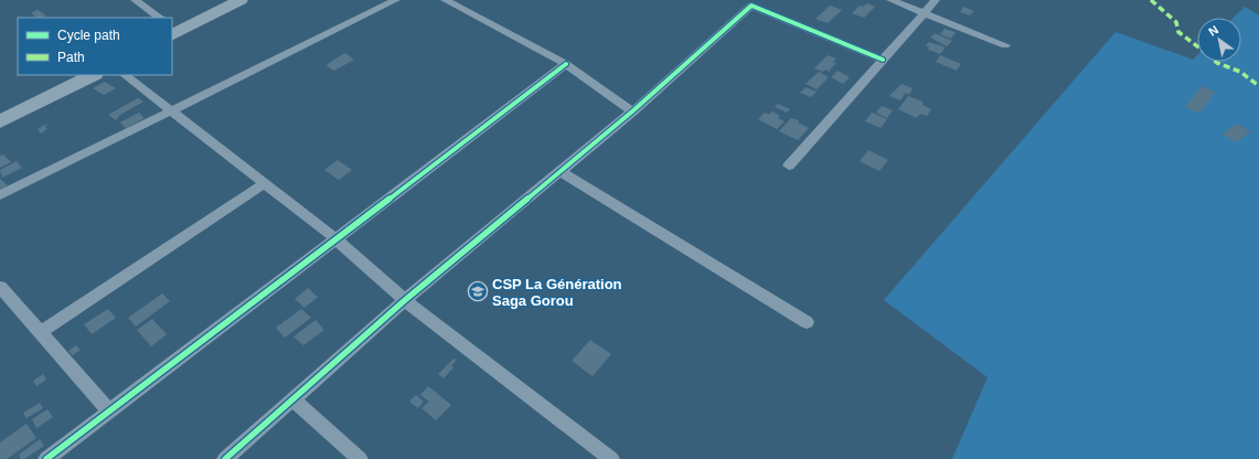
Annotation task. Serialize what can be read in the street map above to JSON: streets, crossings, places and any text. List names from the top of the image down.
{
  "places": {
    "school or university": ["CSP La Génération Saga Gorou"]
  },
  "legend": ["Cycle path", "Path"],
  "north": "top left"
}
